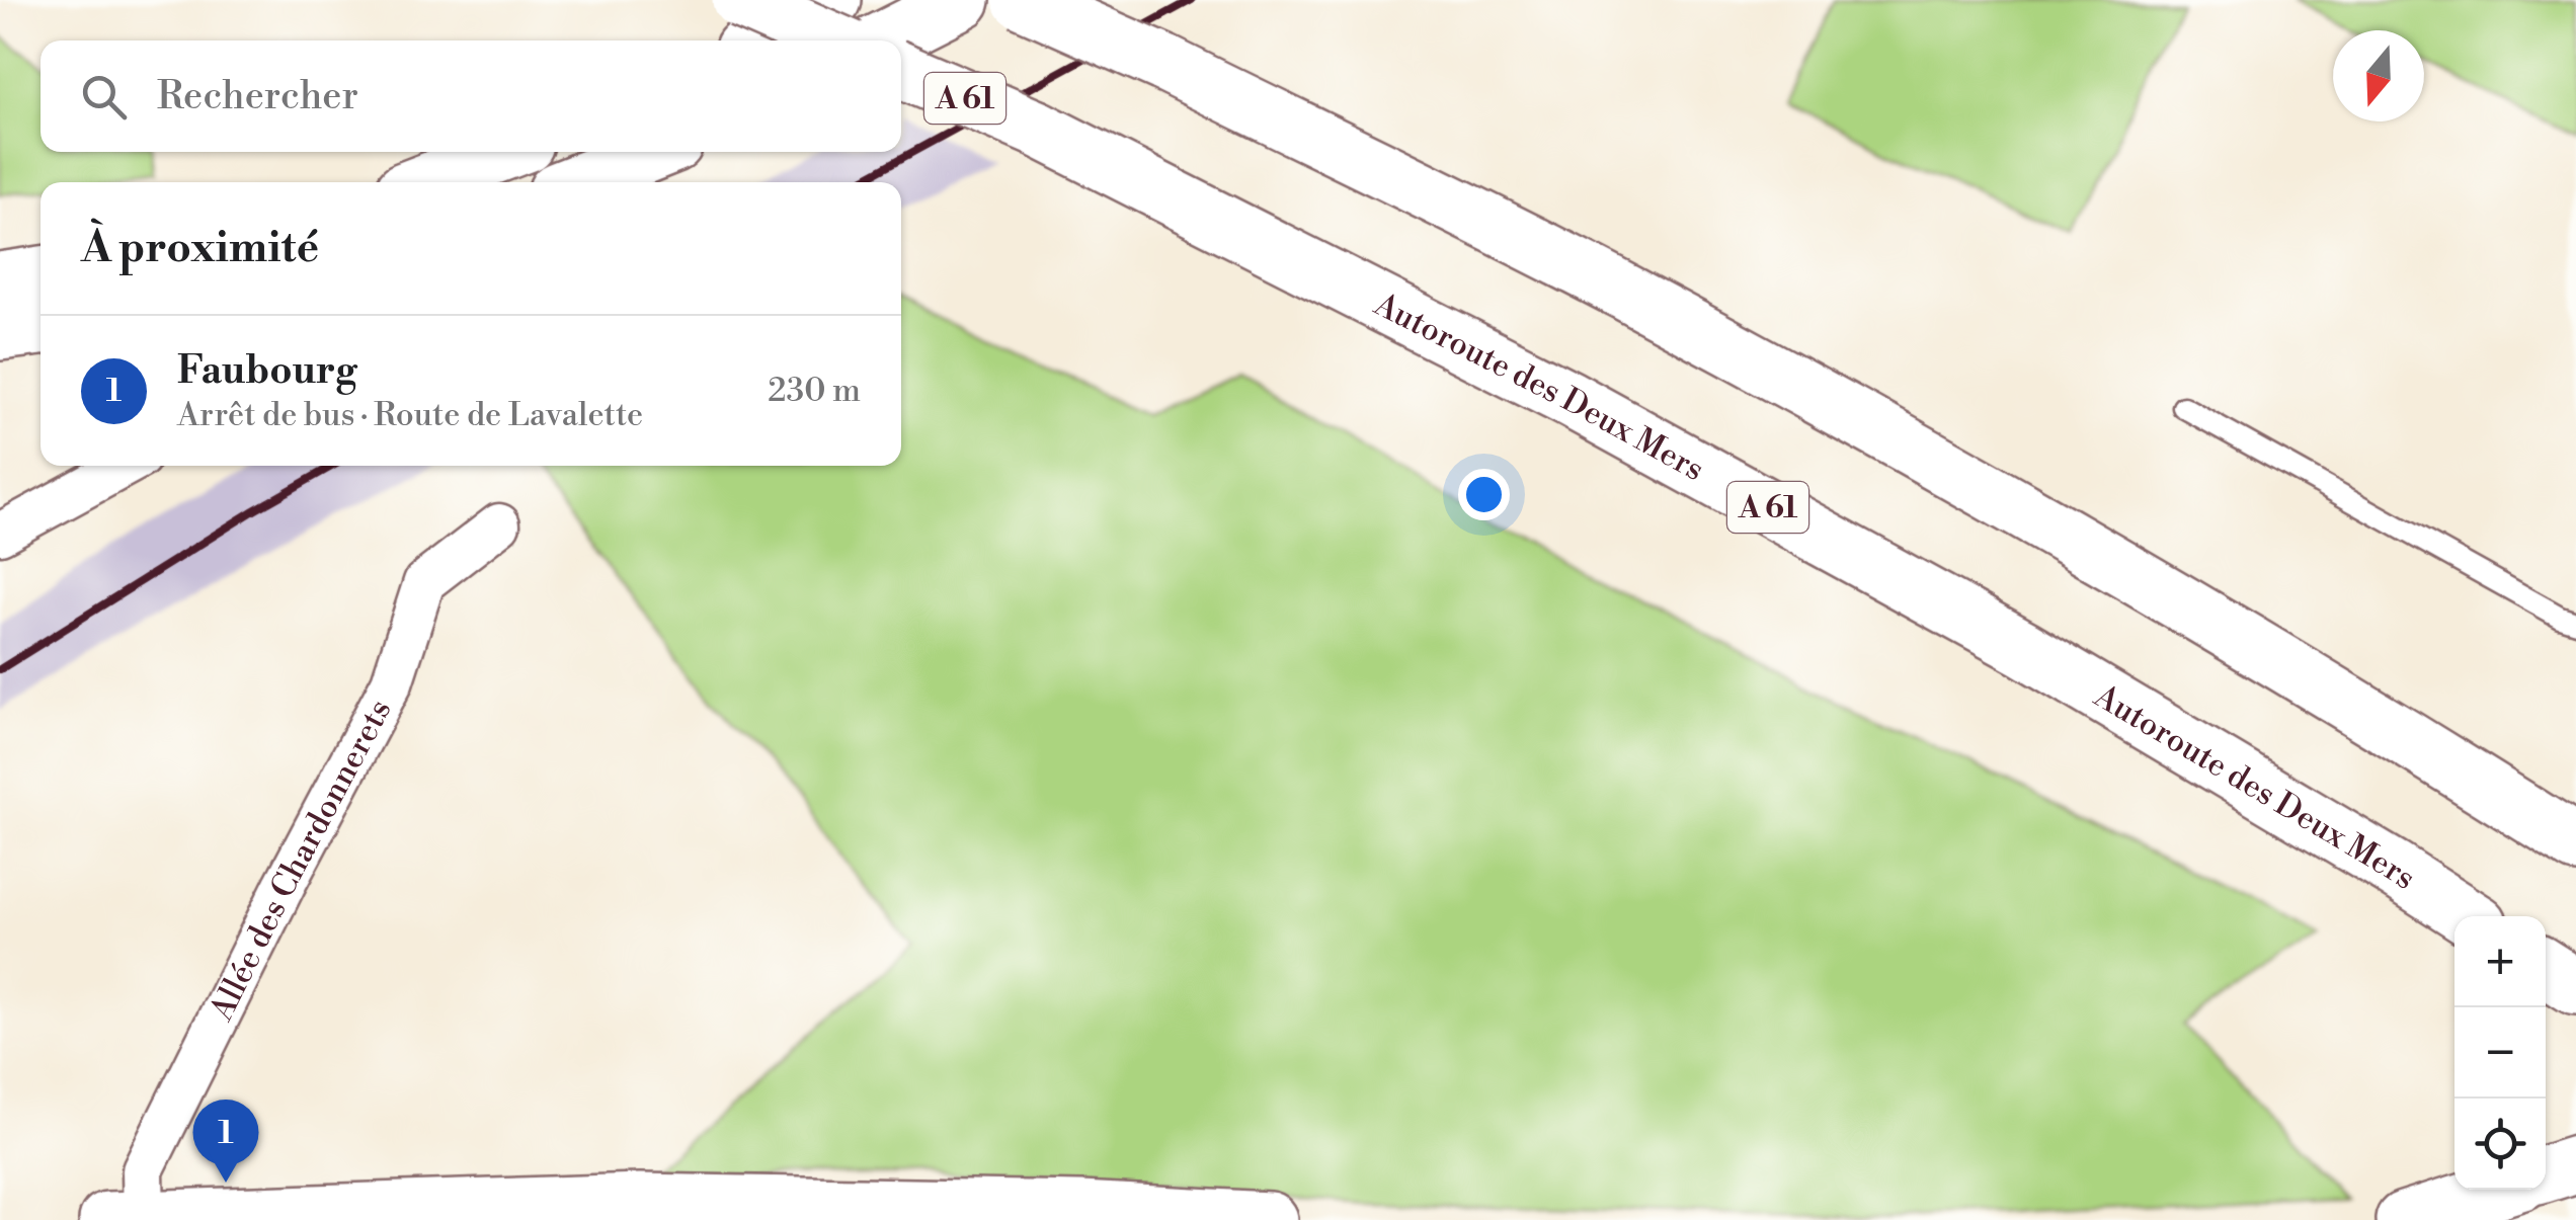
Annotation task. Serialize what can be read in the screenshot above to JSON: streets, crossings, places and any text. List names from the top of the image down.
{
  "streets": {
    "main road": ["A 61", "Autoroute des Deux Mers"],
    "street": ["Allée des Chardonnerets"]
  },
  "north": "bottom",
  "page": {
    "search": "Rechercher",
    "heading": "À proximité",
    "list": [
      {
        "mark": "1",
        "name": "Faubourg",
        "note": "Arrêt de bus · Route de Lavalette",
        "value": "230 m"
      }
    ],
    "map_buttons": ["+", "−"],
    "pins": "1"
  }
}
